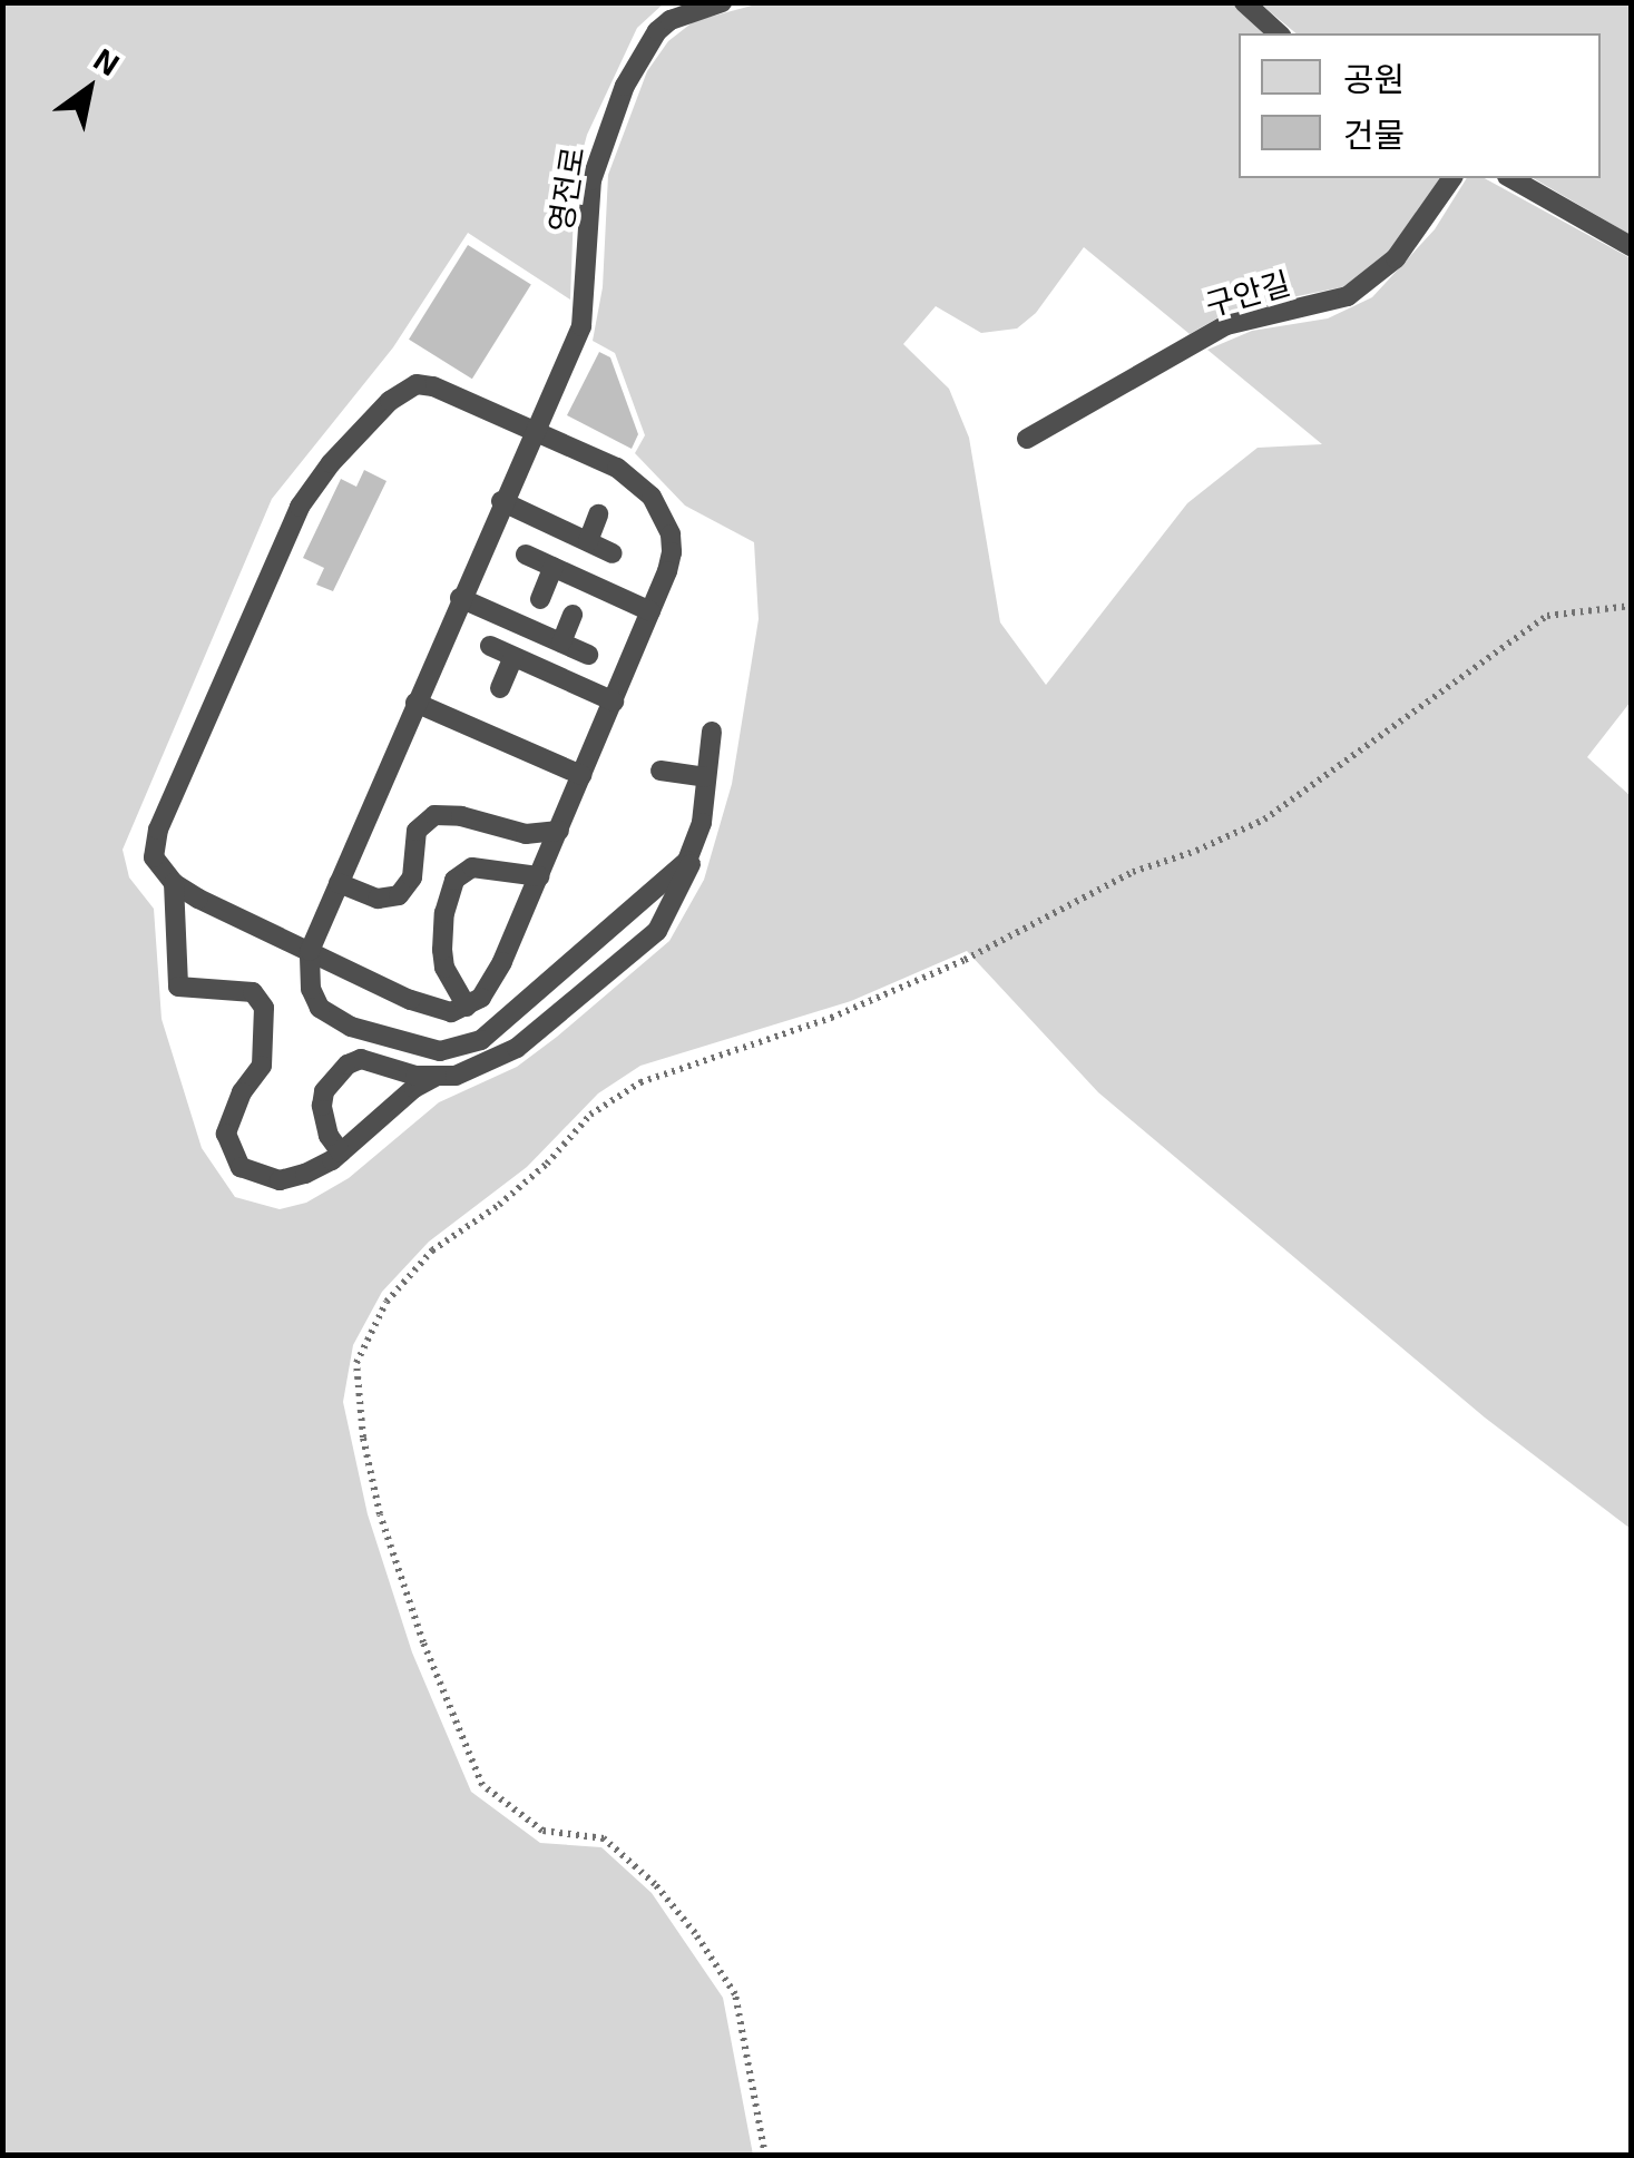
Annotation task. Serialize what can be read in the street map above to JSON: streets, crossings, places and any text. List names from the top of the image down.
{
  "streets": {
    "lane": ["영전로", "구안길"]
  },
  "legend": ["공원", "건물"],
  "north": "top right"
}
